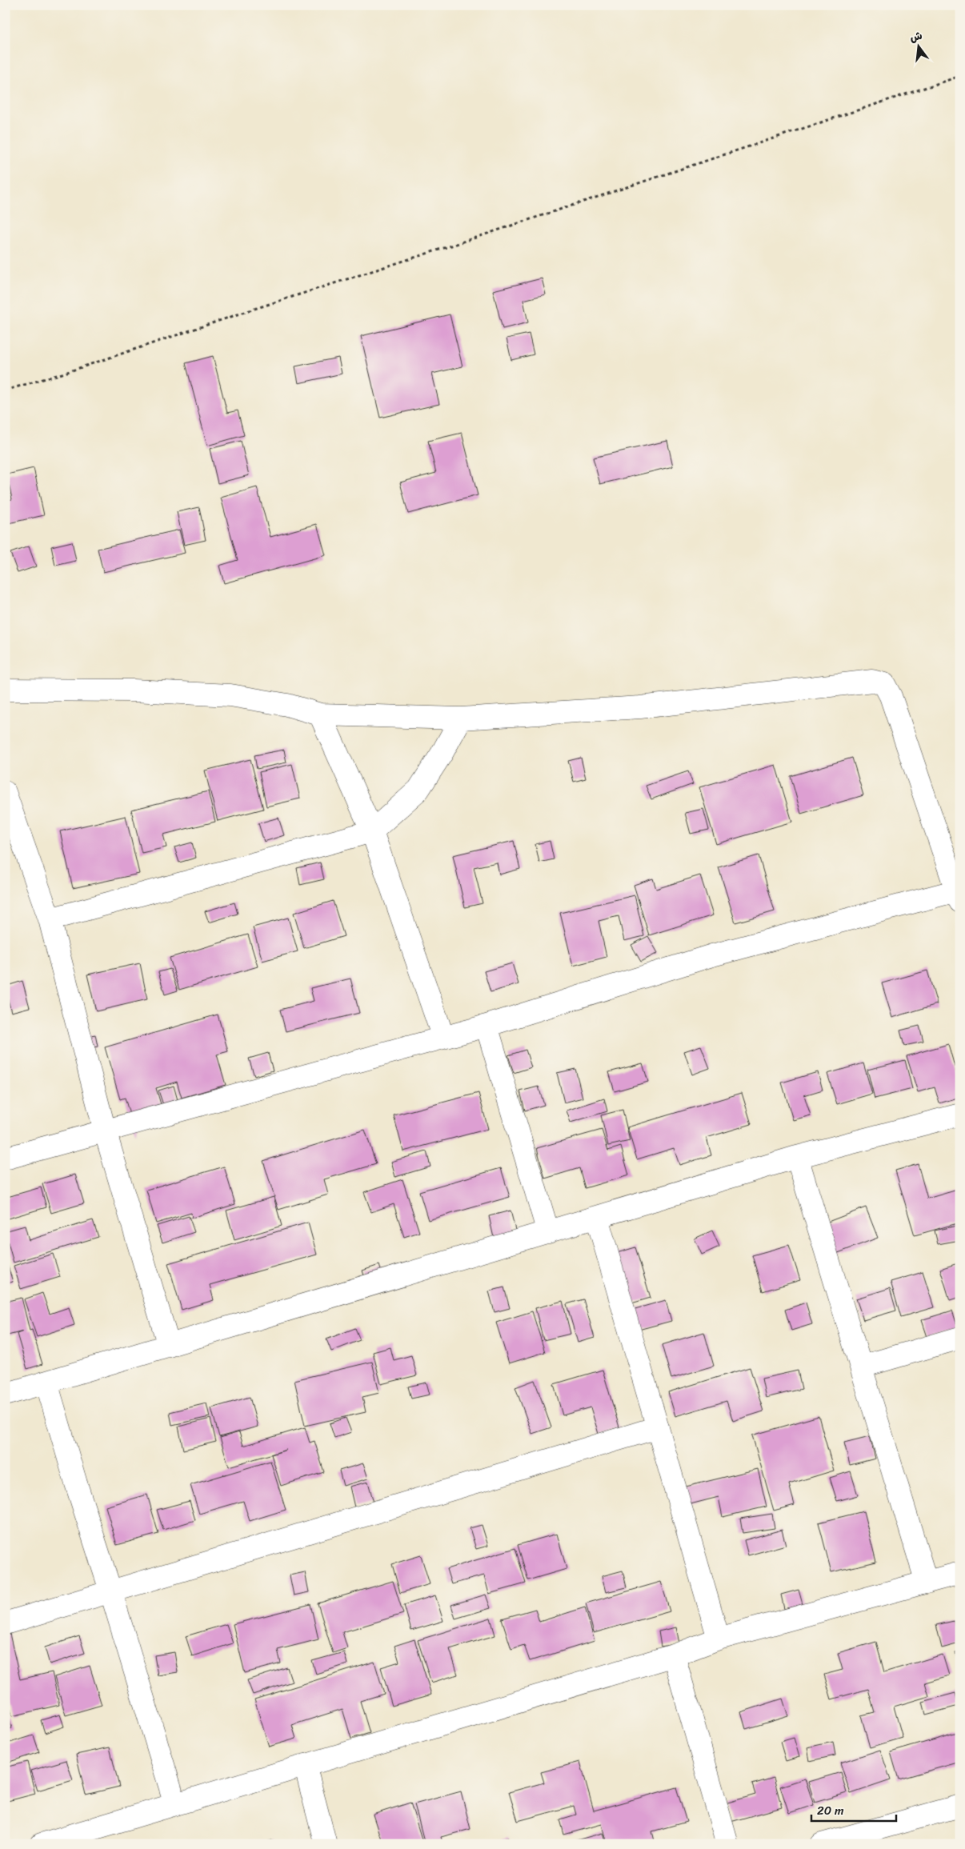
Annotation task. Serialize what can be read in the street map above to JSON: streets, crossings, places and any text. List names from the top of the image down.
{
  "scale_bar": "20 m",
  "north": "top"
}
